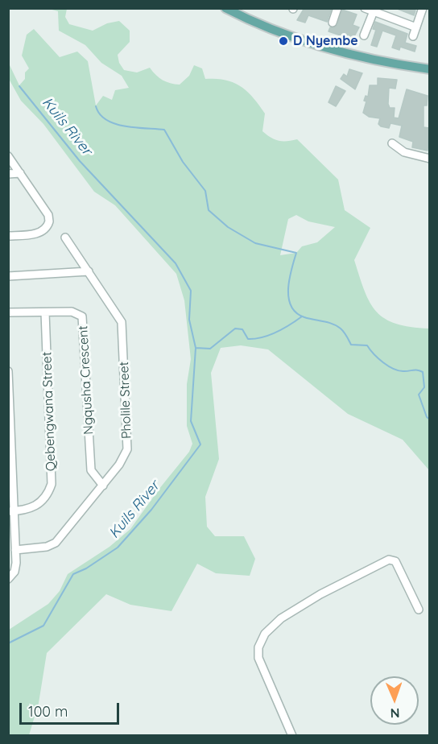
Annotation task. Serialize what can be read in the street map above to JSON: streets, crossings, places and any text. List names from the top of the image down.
{
  "streets": {
    "street": ["Ngqusha Crescent", "Pholile Street", "Qebengwana Street"]
  },
  "crossings": [
    ["Ngqusha Crescent", "Pholile Street"],
    ["Ngqusha Crescent", "Qebengwana Street"]
  ],
  "water": ["Kuils River"],
  "places": ["D Nyembe"],
  "scale_bar": "100 m",
  "north": "bottom"
}
